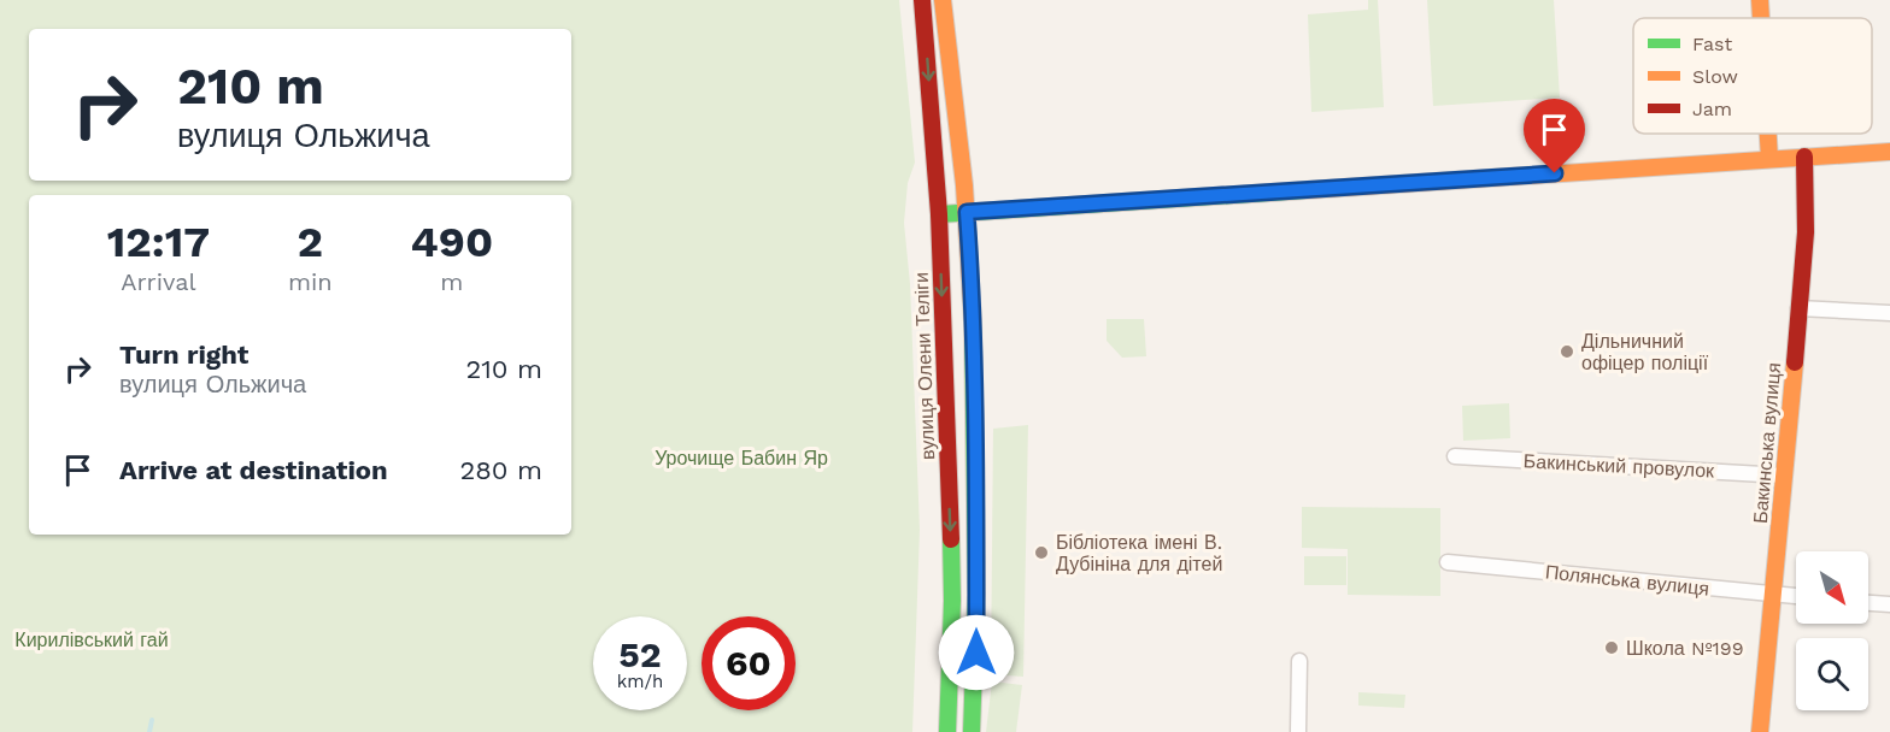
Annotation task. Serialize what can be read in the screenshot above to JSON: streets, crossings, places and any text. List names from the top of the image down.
{
  "streets": {
    "main road": ["вулиця Олени Теліги", "Бакинська вулиця"],
    "street": ["Бакинський провулок", "Полянська вулиця"]
  },
  "crossings": [
    ["Бакинська вулиця", "Бакинський провулок"],
    ["Бакинська вулиця", "Полянська вулиця"]
  ],
  "parks": ["Урочище Бабин Яр", "Кирилівський гай"],
  "places": ["Дільничний офіцер поліції", "Бібліотека імені В. Дубініна для дітей", "Школа №199"],
  "legend": ["Fast", "Slow", "Jam"],
  "north": "bottom right",
  "page": {
    "turn": ["210 m", "вулиця Ольжича"],
    "eta": [
      "12:17",
      "Arrival",
      "2",
      "min",
      "490",
      "m"
    ],
    "list": [
      {
        "name": "Turn right",
        "note": "вулиця Ольжича",
        "value": "210 m"
      },
      {
        "name": "Arrive at destination",
        "value": "280 m"
      }
    ],
    "speed": "52 km/h",
    "limit": "60"
  }
}
